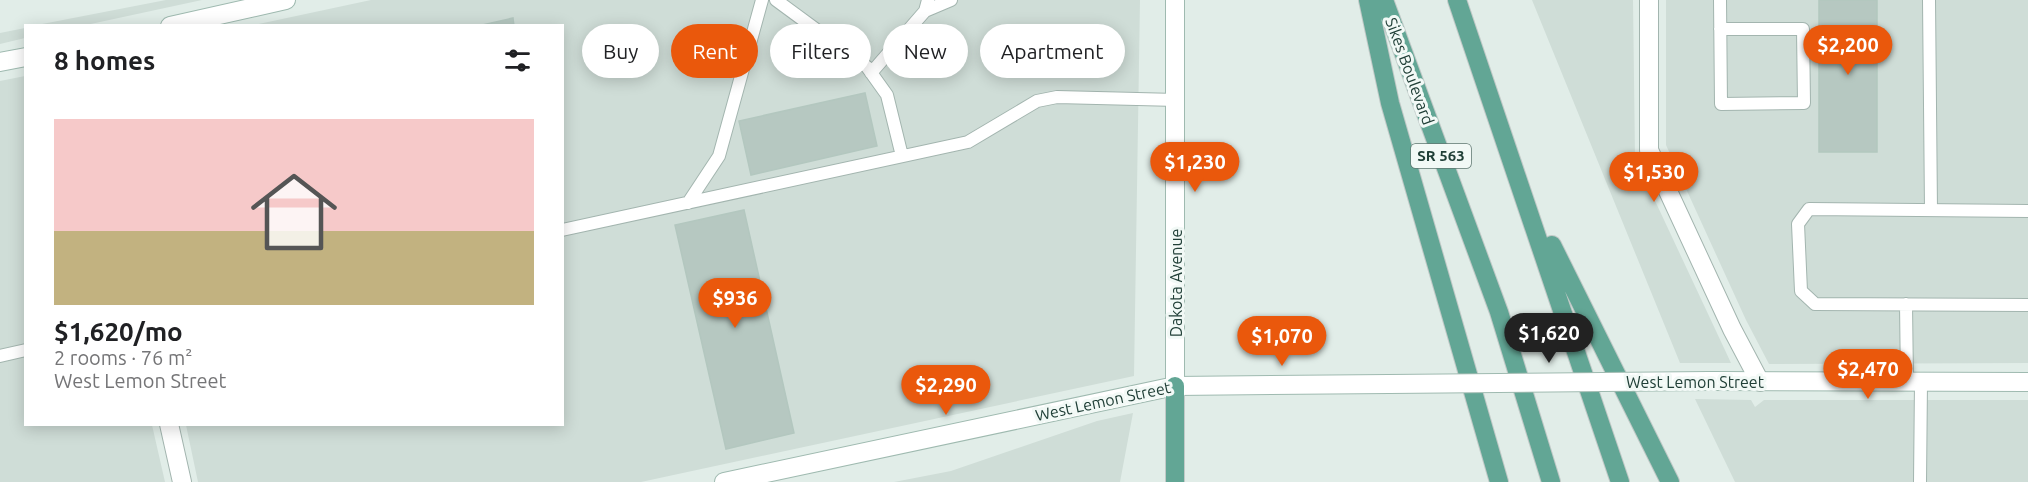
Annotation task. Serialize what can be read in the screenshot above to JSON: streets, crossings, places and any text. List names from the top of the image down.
{
  "streets": {
    "main road": [
      "Sikes Boulevard",
      "SR 563",
      "Dakota Avenue",
      "West Lemon Street"
    ]
  },
  "crossings": [
    ["Dakota Avenue", "West Lemon Street"]
  ],
  "page": {
    "chip": [
      "Buy",
      "Rent",
      "Filters",
      "New",
      "Apartment"
    ],
    "heading": "8 homes",
    "price": [
      "$2,200",
      "$1,230",
      "$1,530",
      "$936",
      "$1,620",
      "$1,070",
      "$2,470",
      "$2,290"
    ],
    "list": [
      {
        "name": "$1,620/mo",
        "note": "2 rooms · 76 m² · West Lemon Street"
      }
    ]
  }
}
